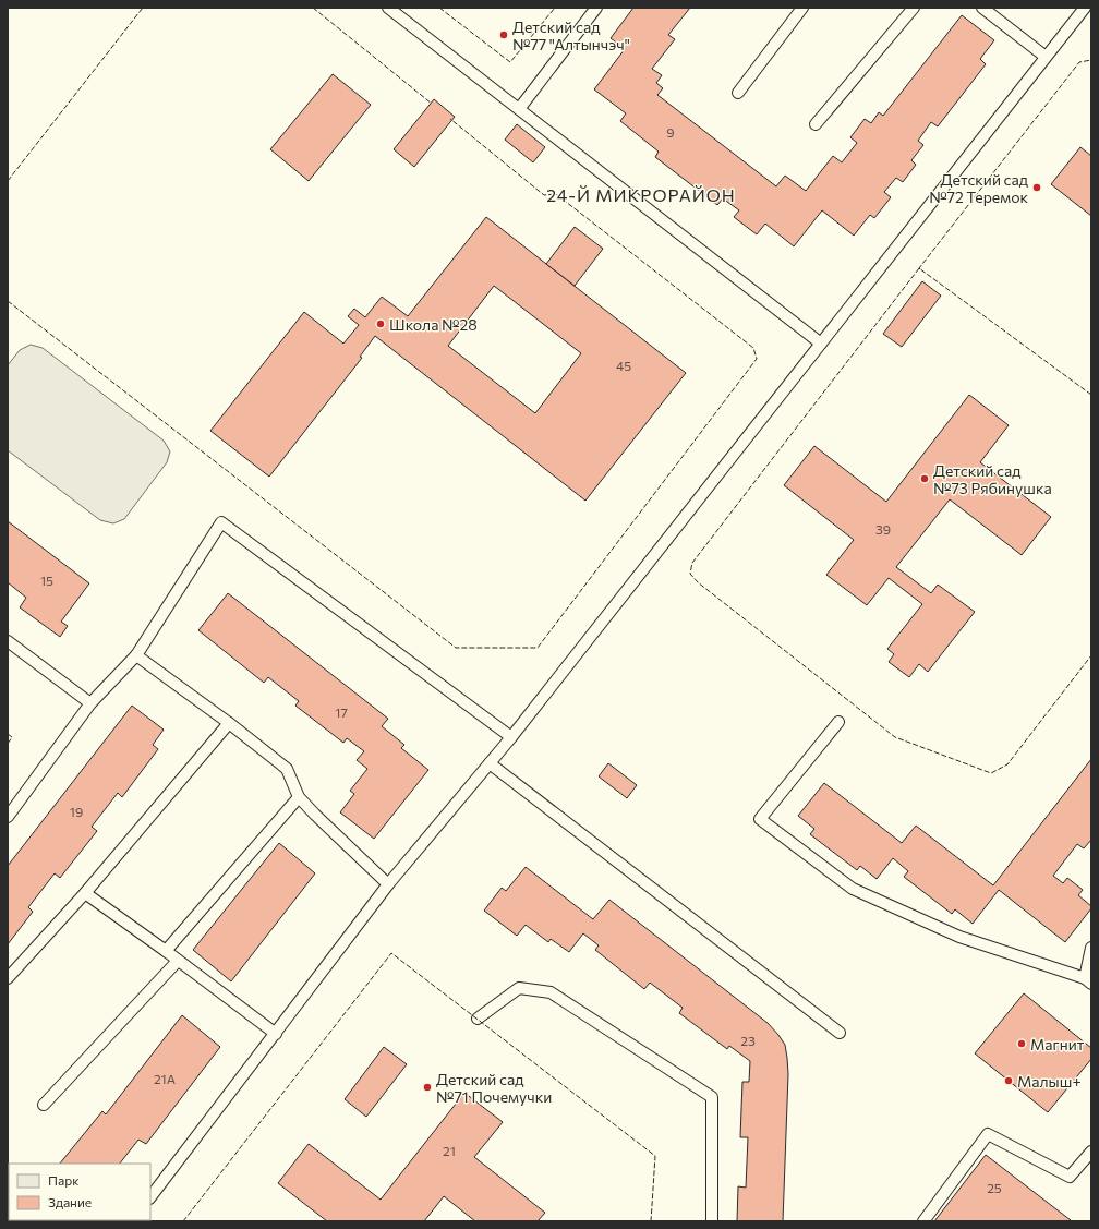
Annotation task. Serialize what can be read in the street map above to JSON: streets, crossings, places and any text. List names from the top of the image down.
{
  "districts": ["24-Й МИКРОРАЙОН"],
  "places": [
    "Детский сад №77 \"Алтынчэч\"",
    "Детский сад №72 Теремок",
    "Школа №28",
    "Детский сад №73 Рябинушка",
    "Магнит",
    "Малыш+",
    "Детский сад №71 Почемучки"
  ],
  "house_numbers": [
    "9",
    "45",
    "39",
    "15",
    "17",
    "19",
    "23",
    "21А",
    "21",
    "25"
  ],
  "legend": ["Парк", "Здание"]
}
